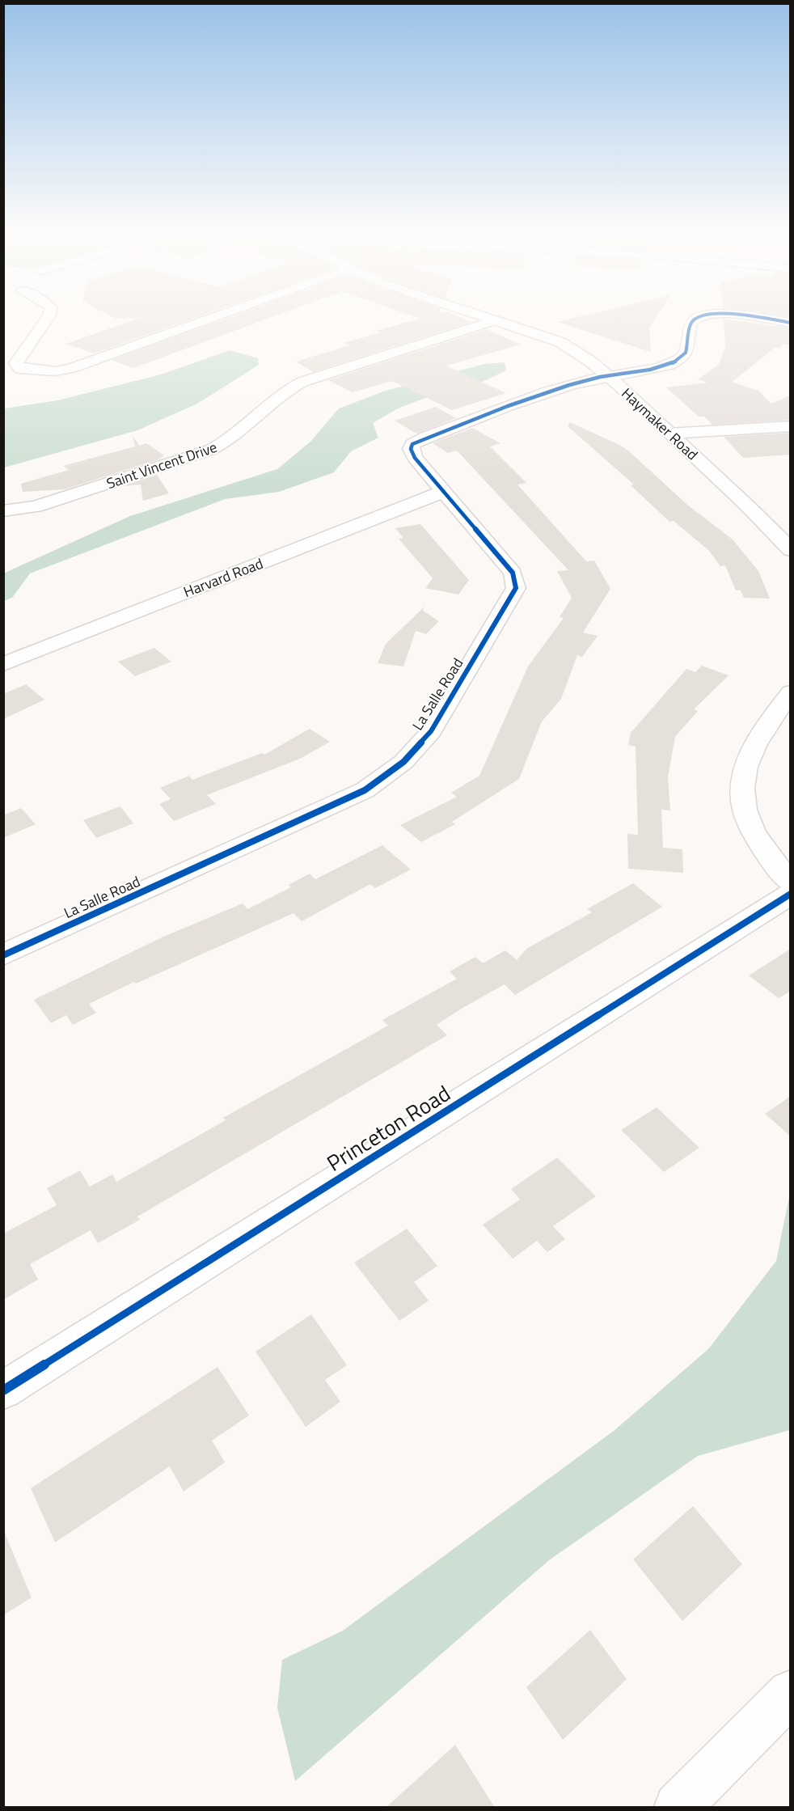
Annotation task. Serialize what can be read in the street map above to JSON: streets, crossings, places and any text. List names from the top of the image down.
{
  "streets": {
    "street": [
      "Haymaker Road",
      "Saint Vincent Drive",
      "Harvard Road",
      "La Salle Road",
      "Princeton Road"
    ]
  },
  "crossings": [
    ["Haymaker Road", "Saint Vincent Drive"],
    ["Haymaker Road", "La Salle Road"],
    ["Harvard Road", "La Salle Road"]
  ]
}
